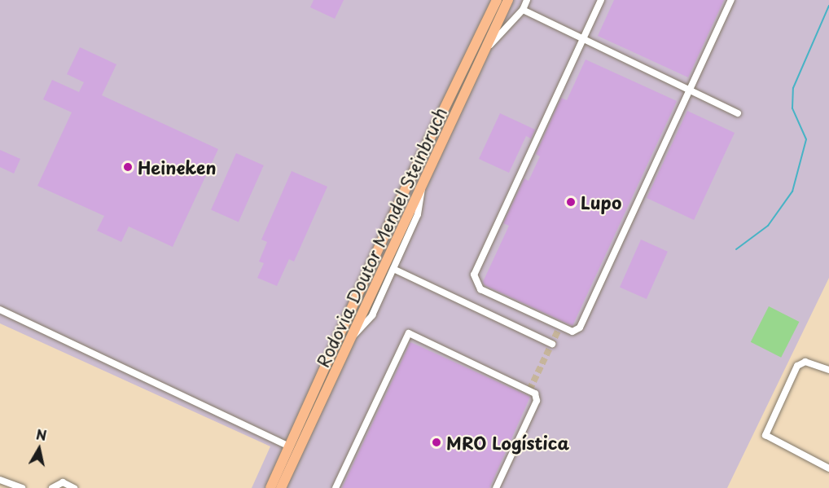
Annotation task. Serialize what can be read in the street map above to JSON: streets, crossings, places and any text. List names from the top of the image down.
{
  "streets": {
    "highway": ["Rodovia Doutor Mendel Steinbruch"]
  },
  "places": ["Heineken", "Lupo", "MRO Logística"],
  "north": "top"
}
